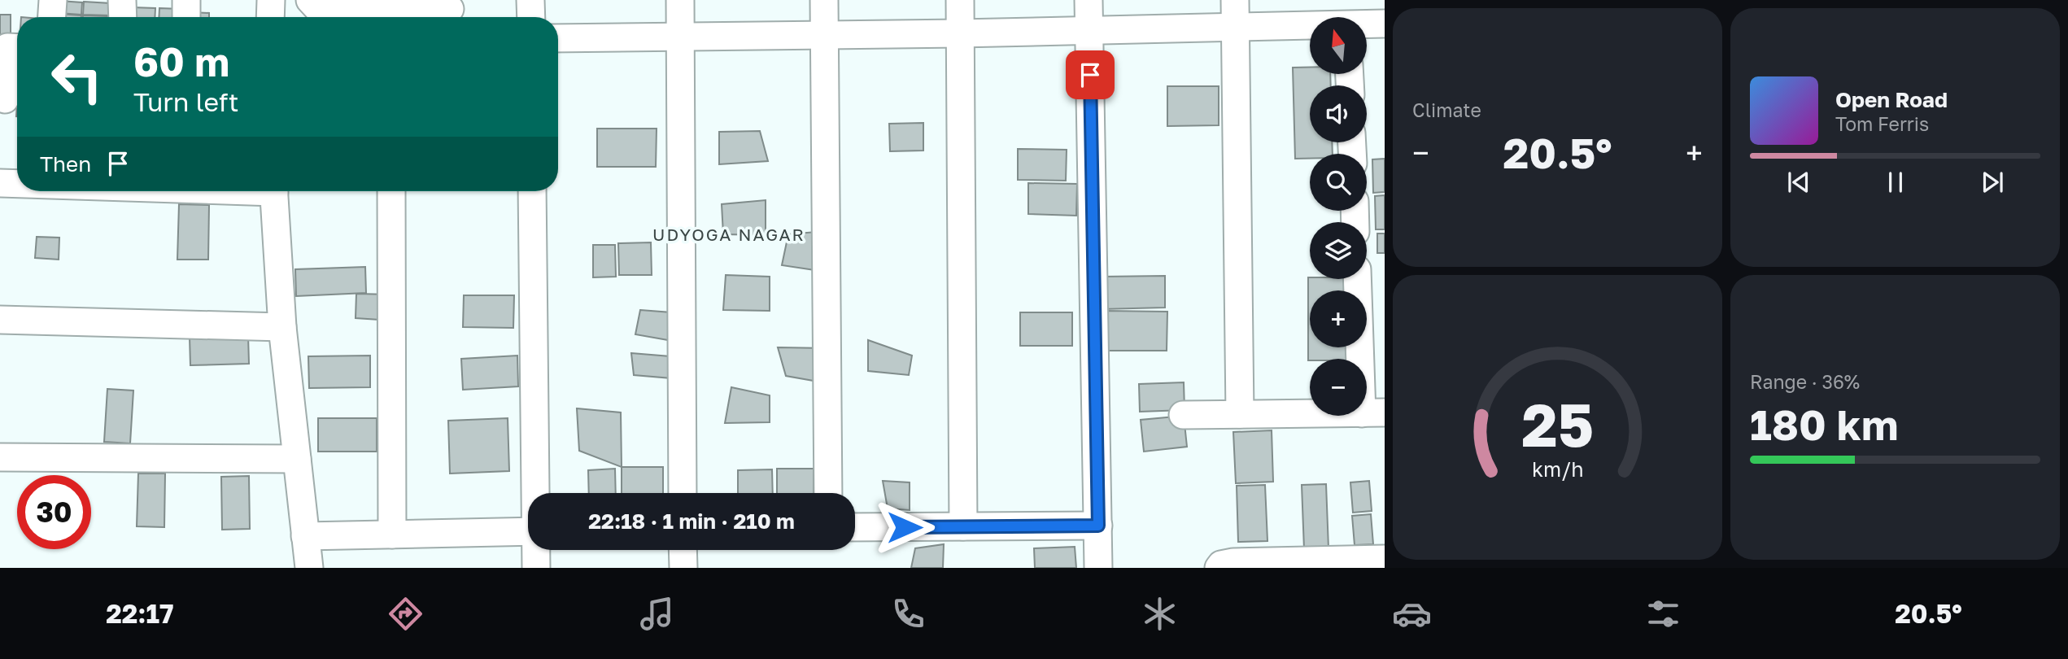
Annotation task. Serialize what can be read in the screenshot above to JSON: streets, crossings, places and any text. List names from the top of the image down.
{
  "districts": ["UDYOGA NAGAR"],
  "north": "top",
  "page": {
    "tile": [
      "Climate",
      ["Range · 36%", "180 km"]
    ],
    "map_buttons": ["+", "−"],
    "turn": ["60 m", "Turn left"],
    "song": ["Open Road", "Tom Ferris"],
    "heat": ["−", "20.5°", "+"],
    "then": "Then",
    "limit": "30",
    "trip": "22:18 · 1 min · 210 m",
    "tabs": ["22:17", "20.5°"],
    "gauge": ["25", "km/h"]
  }
}
